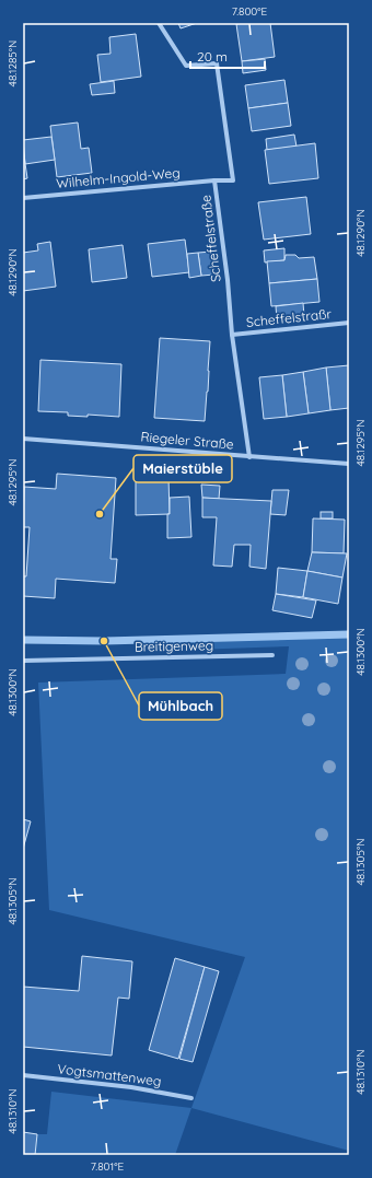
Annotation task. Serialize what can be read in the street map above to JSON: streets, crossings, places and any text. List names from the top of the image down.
{
  "streets": {
    "street": [
      "Wilhelm-Ingold-Weg",
      "Scheffelstraße",
      "Scheffelstraßr",
      "Riegeler Straße",
      "Breitigenweg",
      "Vogtsmattenweg"
    ]
  },
  "crossings": [
    ["Wilhelm-Ingold-Weg", "Scheffelstraße"],
    ["Scheffelstraße", "Scheffelstraßr"],
    ["Scheffelstraße", "Riegeler Straße"]
  ],
  "places": ["Maierstüble", "Mühlbach"],
  "scale_bar": "20 m",
  "coordinates": [
    "7.800°E",
    "48.1285°N",
    "48.1290°N",
    "48.1295°N",
    "48.1300°N",
    "48.1305°N",
    "48.1310°N",
    "7.801°E"
  ]
}
